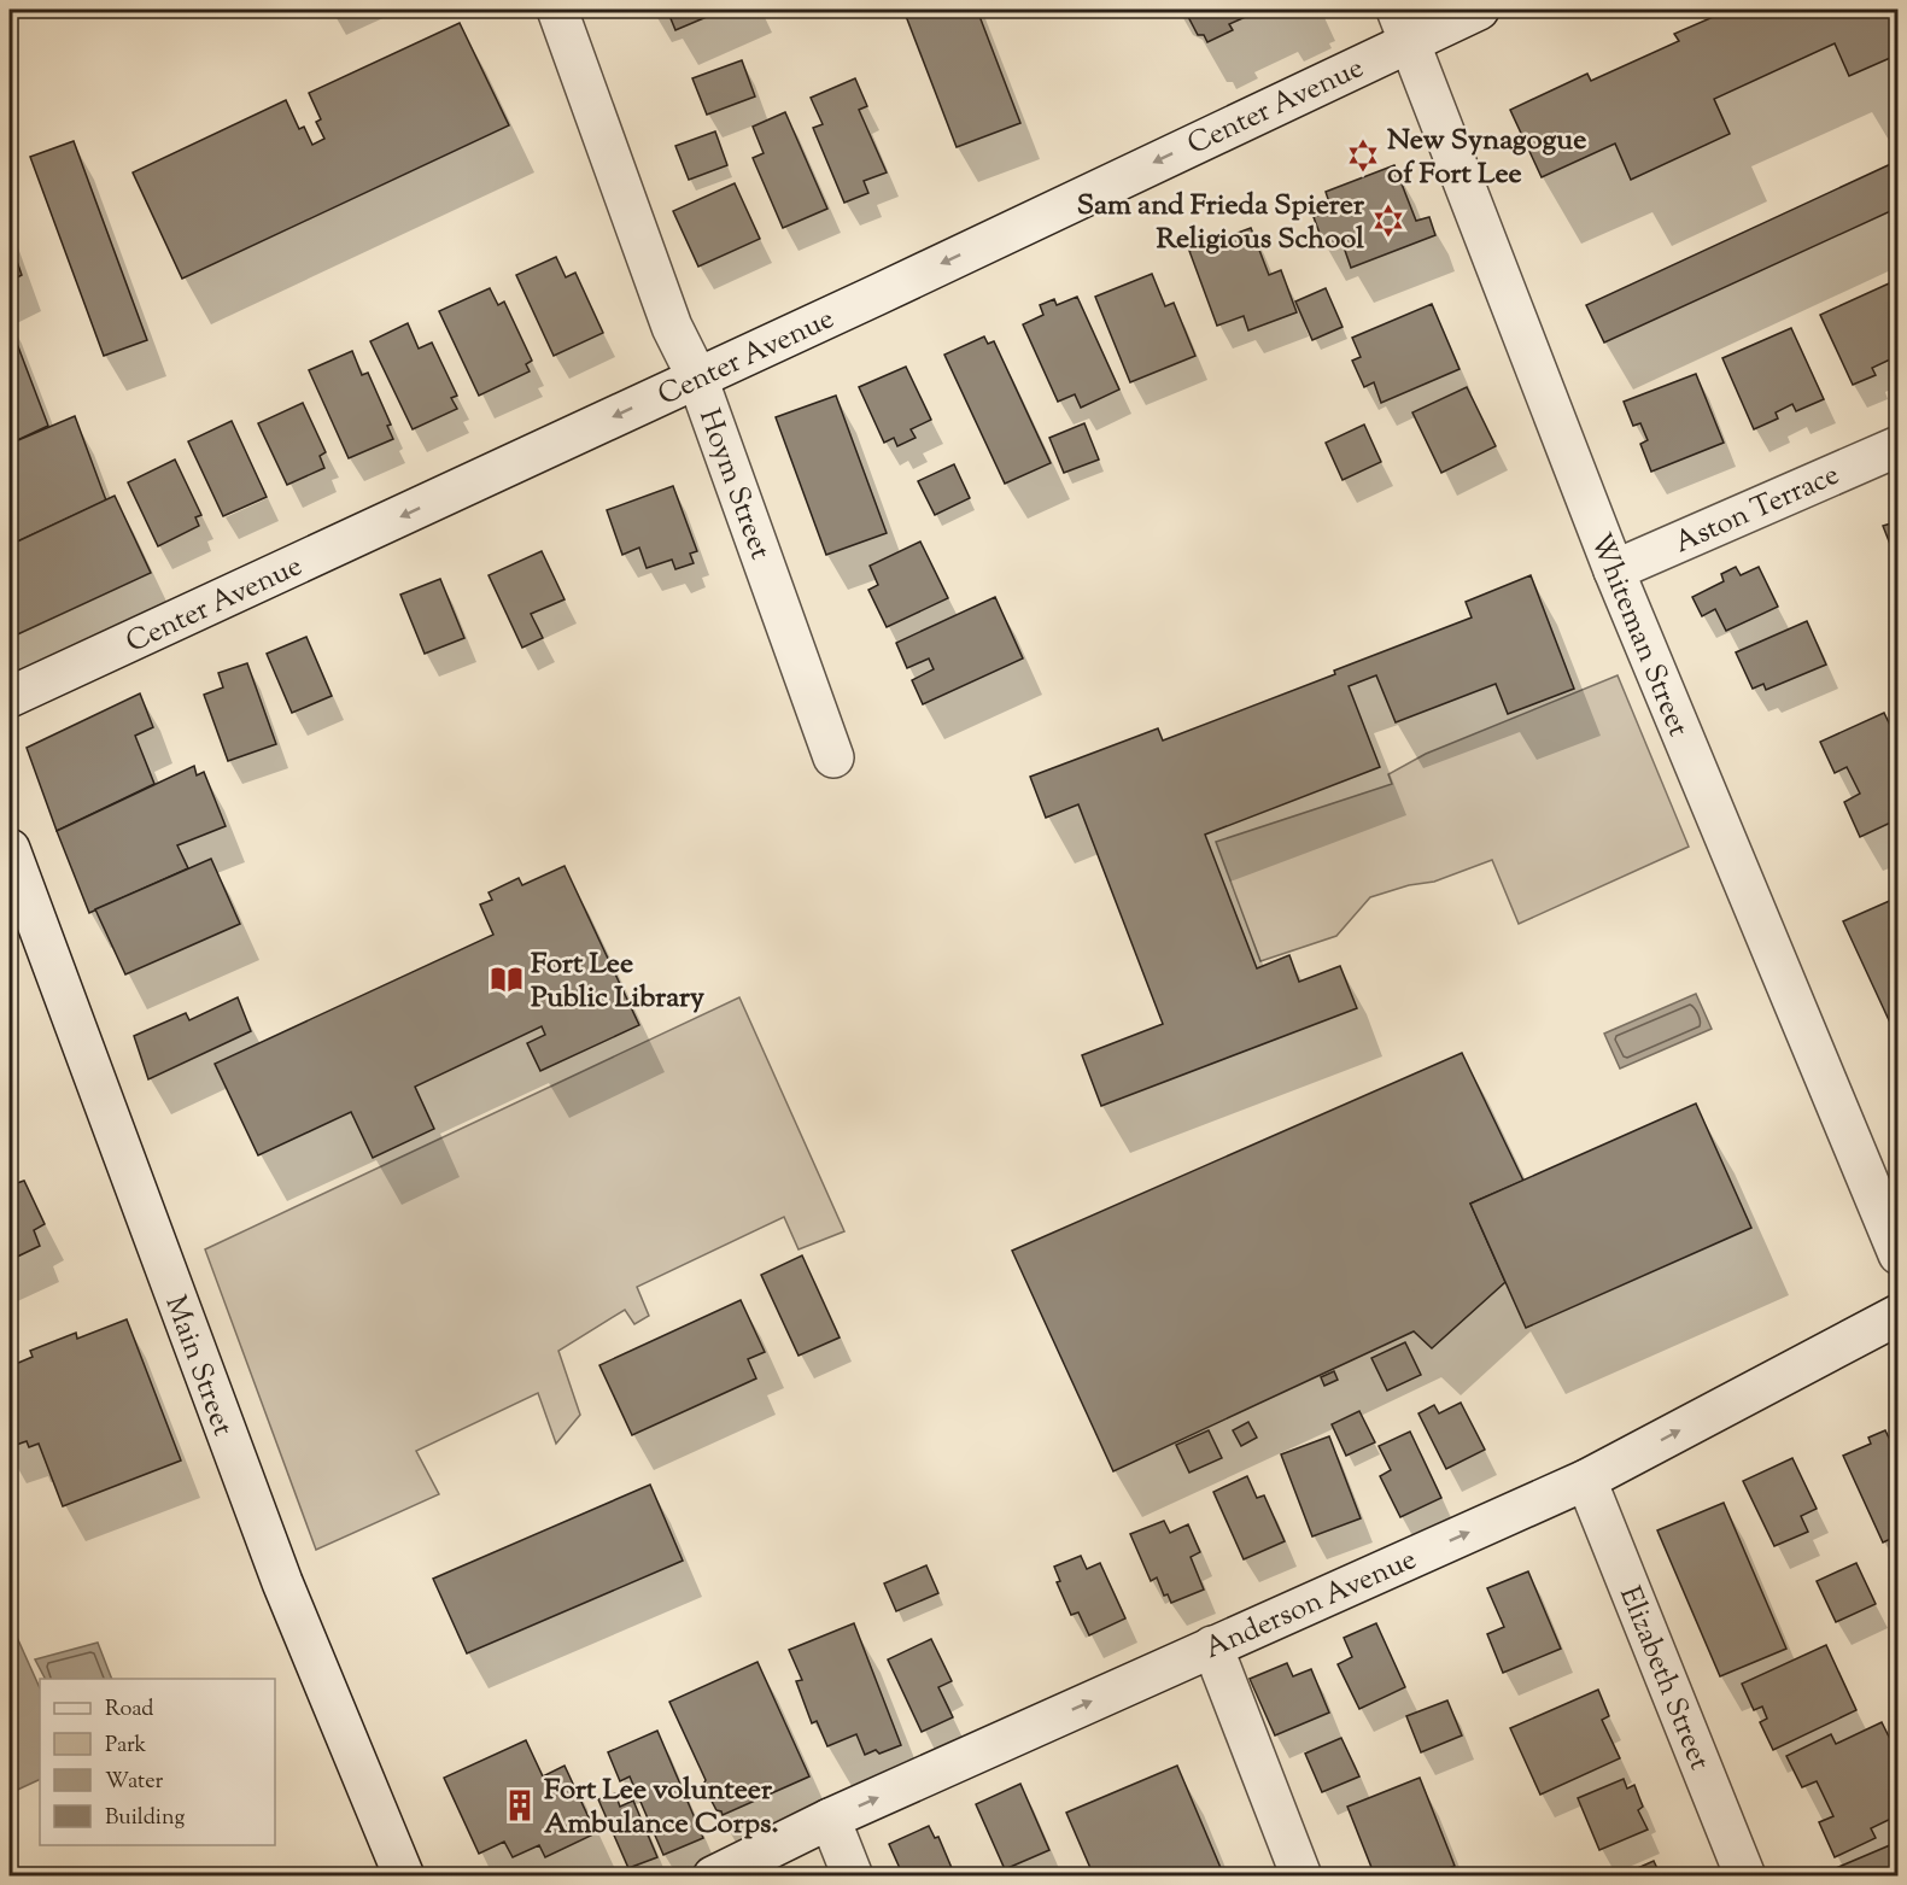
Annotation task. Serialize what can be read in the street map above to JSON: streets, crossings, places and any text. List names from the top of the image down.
{
  "streets": {
    "main road": [
      "Center Avenue",
      "Hoym Street",
      "Aston Terrace",
      "Whiteman Street",
      "Main Street",
      "Anderson Avenue",
      "Elizabeth Street"
    ]
  },
  "crossings": [
    ["Center Avenue", "Hoym Street"],
    ["Center Avenue", "Whiteman Street"],
    ["Aston Terrace", "Whiteman Street"],
    ["Anderson Avenue", "Elizabeth Street"]
  ],
  "one_way": ["Center Avenue", "Anderson Avenue"],
  "places": {
    "synagogue": ["New Synagogue of Fort Lee", "Sam and Frieda Spierer Religious School"],
    "library": ["Fort Lee Public Library"],
    "building": ["Fort Lee volunteer Ambulance Corps."]
  },
  "legend": [
    "Road",
    "Park",
    "Water",
    "Building"
  ]
}
